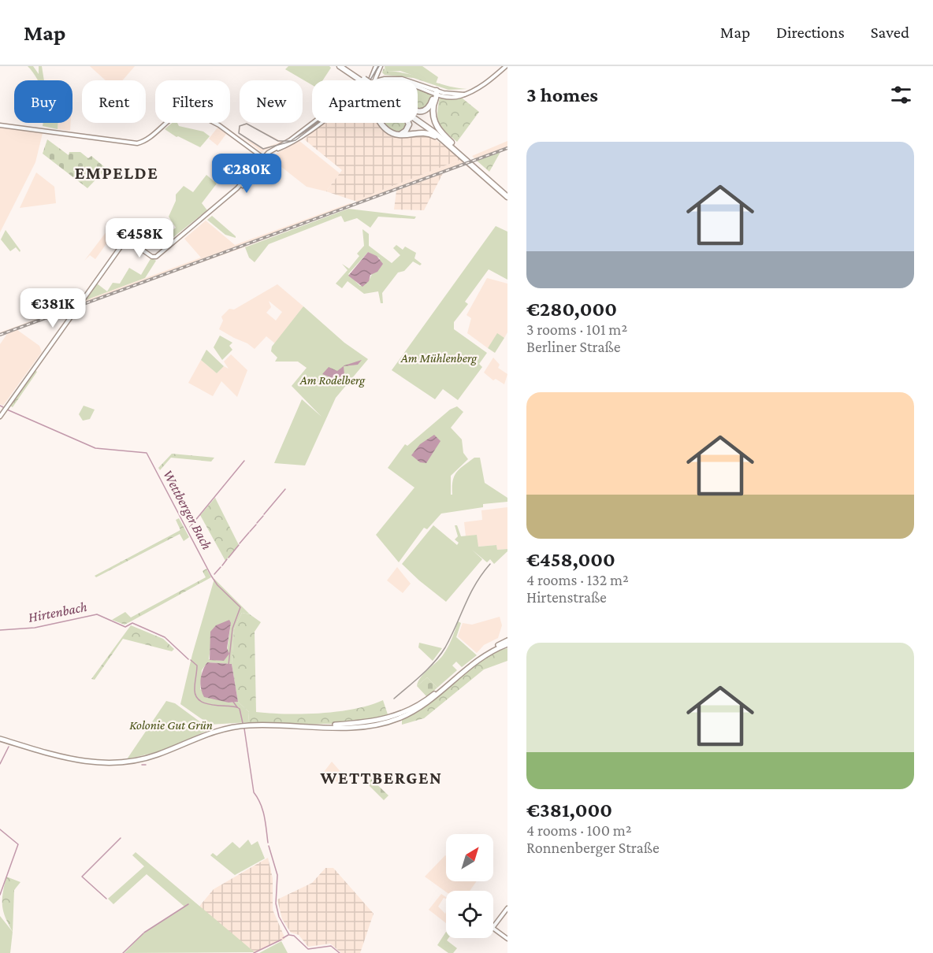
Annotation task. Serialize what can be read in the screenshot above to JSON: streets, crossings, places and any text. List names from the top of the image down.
{
  "districts": ["EMPELDE", "WETTBERGEN"],
  "water": ["Wettberger Bach", "Hirtenbach"],
  "parks": ["Am Mühlenberg", "Am Rodelberg", "Kolonie Gut Grün"],
  "north": "top right",
  "page": {
    "header": "Map",
    "nav": ["Map", "Directions", "Saved"],
    "heading": "3 homes",
    "chip": [
      "Buy",
      "Rent",
      "Filters",
      "New",
      "Apartment"
    ],
    "list": [
      {
        "name": "€280,000",
        "note": "3 rooms · 101 m² · Berliner Straße"
      },
      {
        "name": "€458,000",
        "note": "4 rooms · 132 m² · Hirtenstraße"
      },
      {
        "name": "€381,000",
        "note": "4 rooms · 100 m² · Ronnenberger Straße"
      }
    ],
    "price": ["€280K", "€458K", "€381K"]
  }
}
